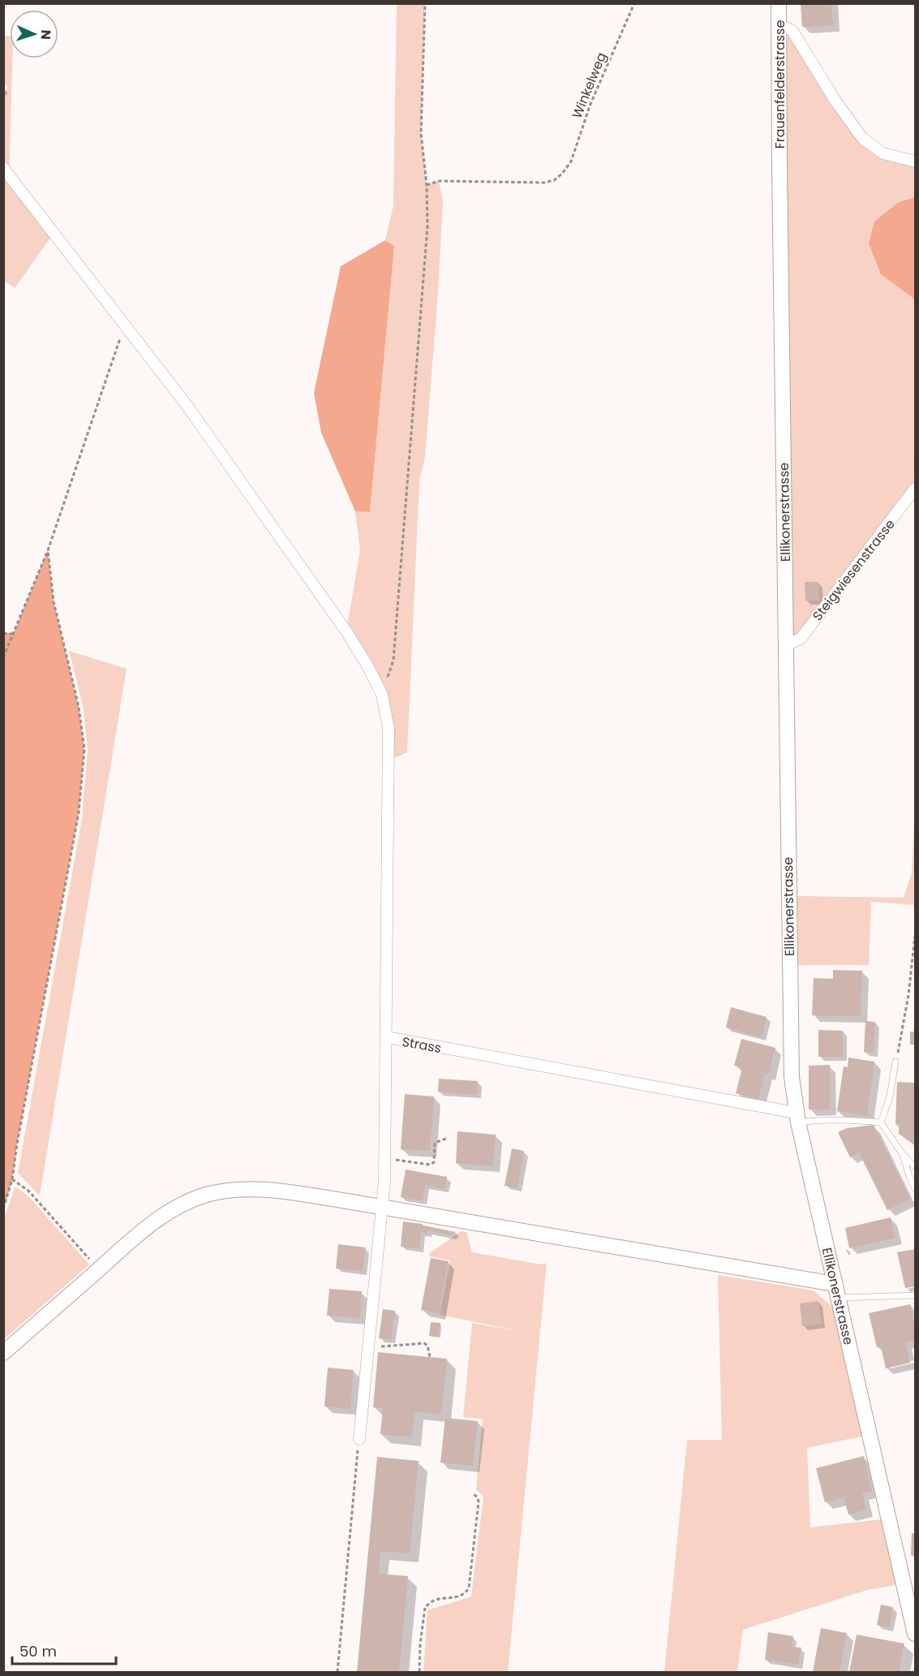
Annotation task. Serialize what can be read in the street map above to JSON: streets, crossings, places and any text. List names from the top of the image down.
{
  "streets": {
    "street": [
      "Frauenfelderstrasse",
      "Ellikonerstrasse",
      "Steigwiesenstrasse",
      "Strass"
    ],
    "path": ["Winkelweg"]
  },
  "crossings": [
    ["Frauenfelderstrasse", "Ellikonerstrasse"],
    ["Ellikonerstrasse", "Steigwiesenstrasse"],
    ["Ellikonerstrasse", "Strass"]
  ],
  "scale_bar": "50 m",
  "north": "right"
}
